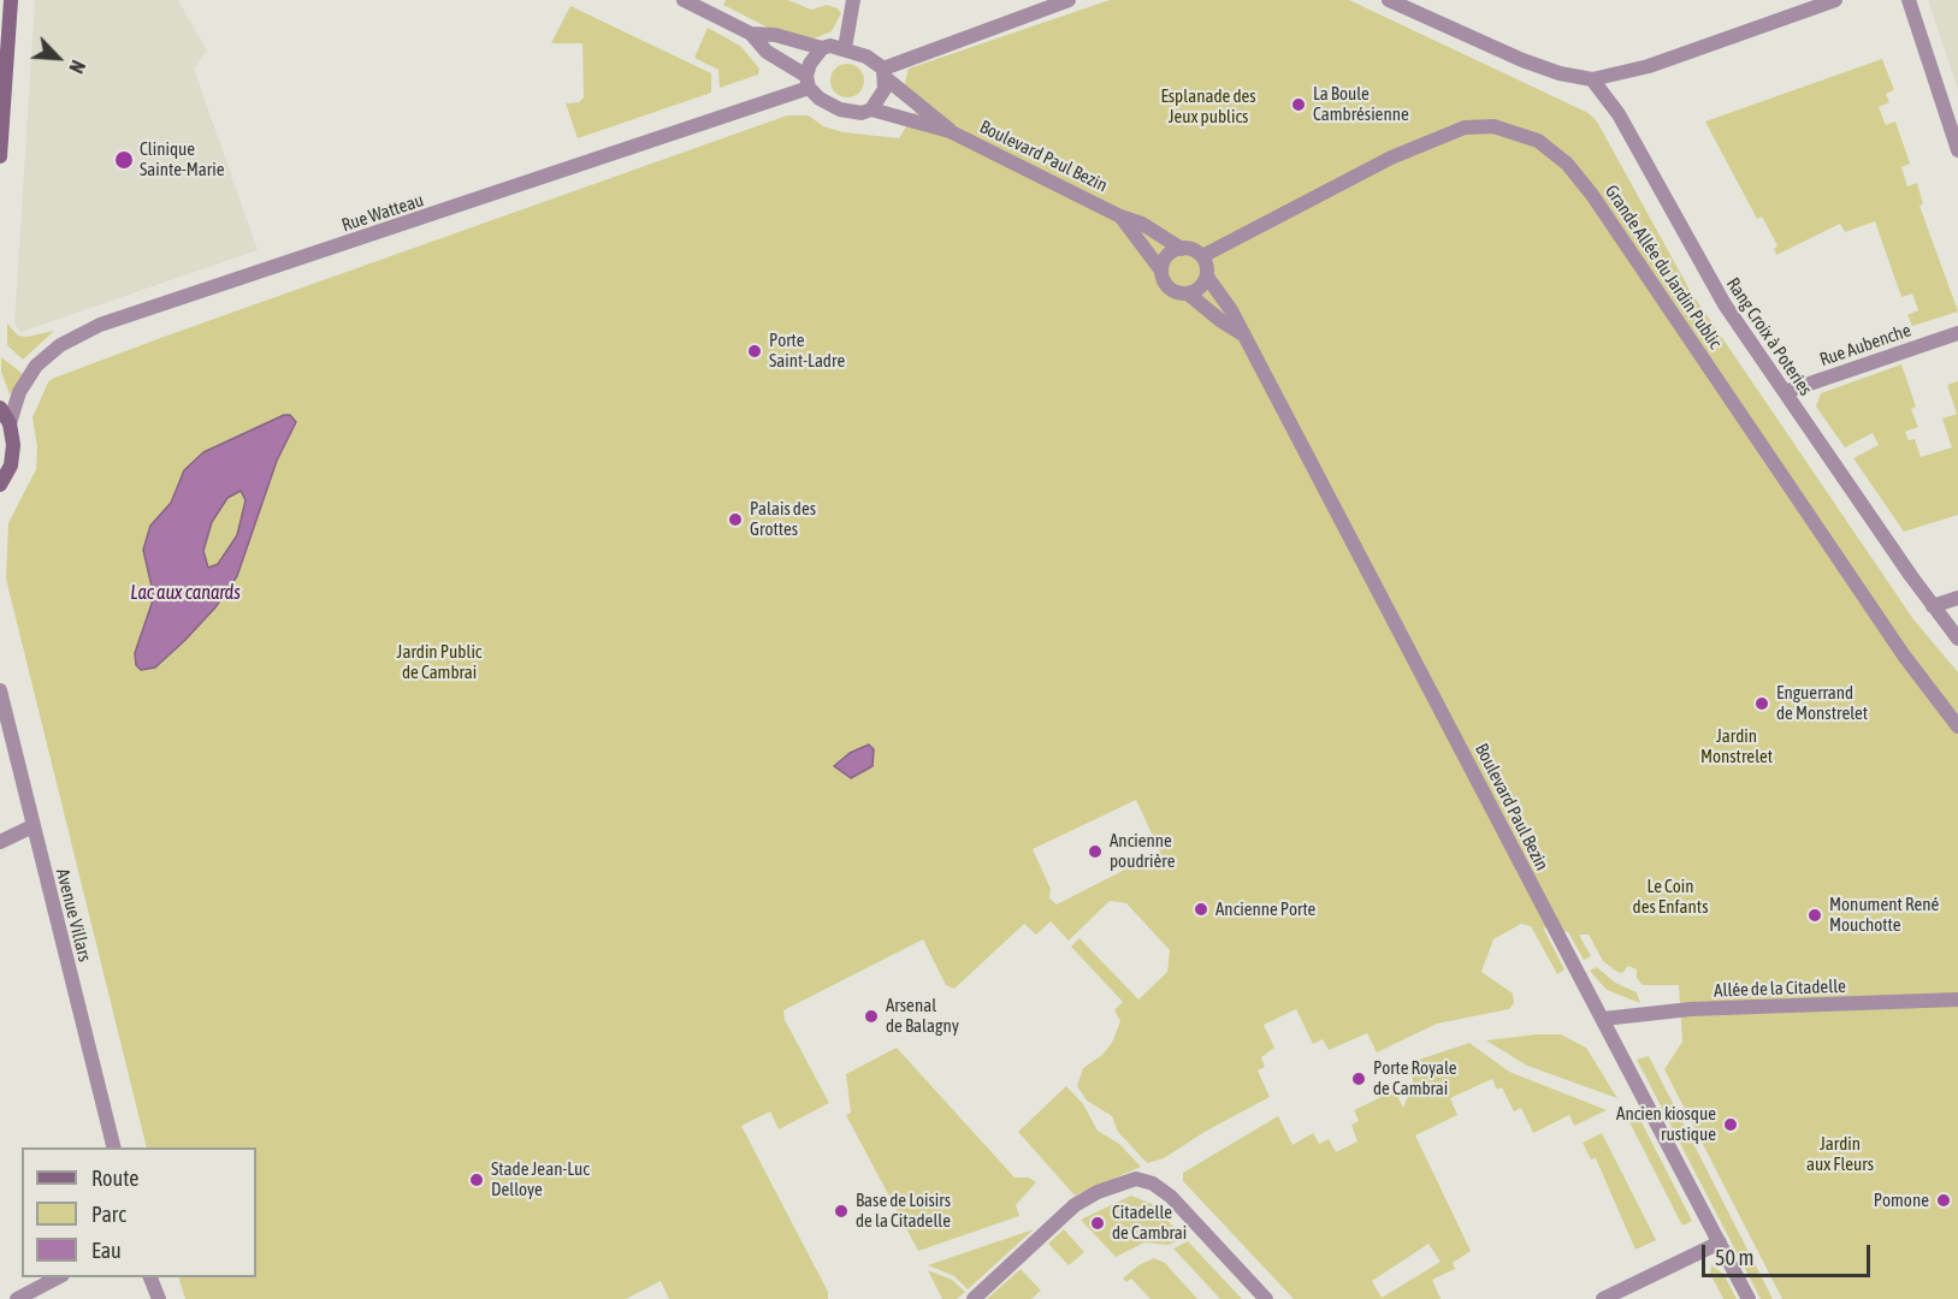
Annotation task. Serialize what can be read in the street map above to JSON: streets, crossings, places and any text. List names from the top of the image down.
{
  "streets": {
    "street": [
      "Boulevard Paul Bezin",
      "Rue Watteau",
      "Grande Allée du Jardin Public",
      "Rang Croix à Poteries",
      "Rue Aubenche",
      "Avenue Villars",
      "Allée de la Citadelle"
    ]
  },
  "crossings": [
    ["Boulevard Paul Bezin", "Rue Watteau"],
    ["Boulevard Paul Bezin", "Grande Allée du Jardin Public"],
    ["Boulevard Paul Bezin", "Allée de la Citadelle"],
    ["Rang Croix à Poteries", "Rue Aubenche"]
  ],
  "water": ["Lac aux canards"],
  "parks": [
    "Esplanade des Jeux publics",
    "Jardin Public de Cambrai",
    "Jardin Monstrelet",
    "Le Coin des Enfants",
    "Jardin aux Fleurs"
  ],
  "places": [
    "La Boule Cambrésienne",
    "Clinique Sainte-Marie",
    "Porte Saint-Ladre",
    "Palais des Grottes",
    "Enguerrand de Monstrelet",
    "Ancienne poudrière",
    "Ancienne Porte",
    "Monument René Mouchotte",
    "Arsenal de Balagny",
    "Porte Royale de Cambrai",
    "Ancien kiosque rustique",
    "Stade Jean-Luc Delloye",
    "Pomone",
    "Base de Loisirs de la Citadelle",
    "Citadelle de Cambrai"
  ],
  "legend": ["Route", "Parc", "Eau"],
  "scale_bar": "50 m",
  "north": "bottom right"
}
